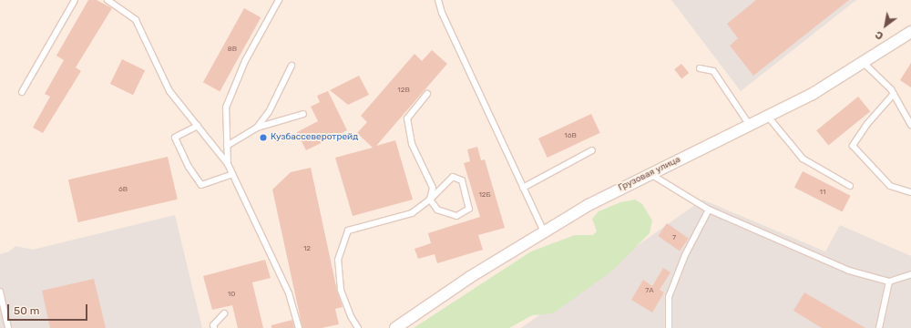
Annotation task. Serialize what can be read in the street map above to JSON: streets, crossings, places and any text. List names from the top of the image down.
{
  "streets": {
    "street": ["Грузовая улица"]
  },
  "places": ["Кузбассеверотрейд"],
  "house_numbers": [
    "8В",
    "12В",
    "16В",
    "6В",
    "11",
    "12Б",
    "7",
    "12",
    "7А",
    "10"
  ],
  "scale_bar": "50 m",
  "north": "bottom left"
}
